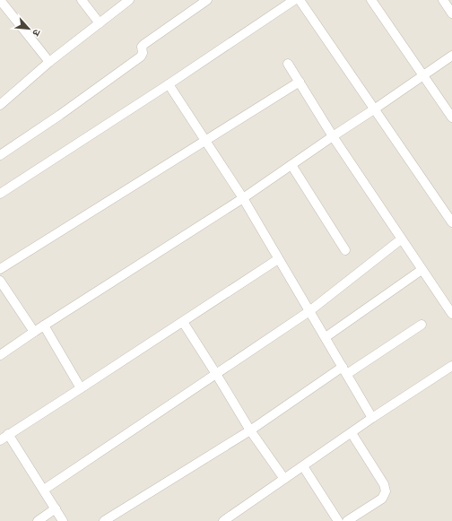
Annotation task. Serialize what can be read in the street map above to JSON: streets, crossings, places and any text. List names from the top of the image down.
{
  "north": "bottom right"
}
